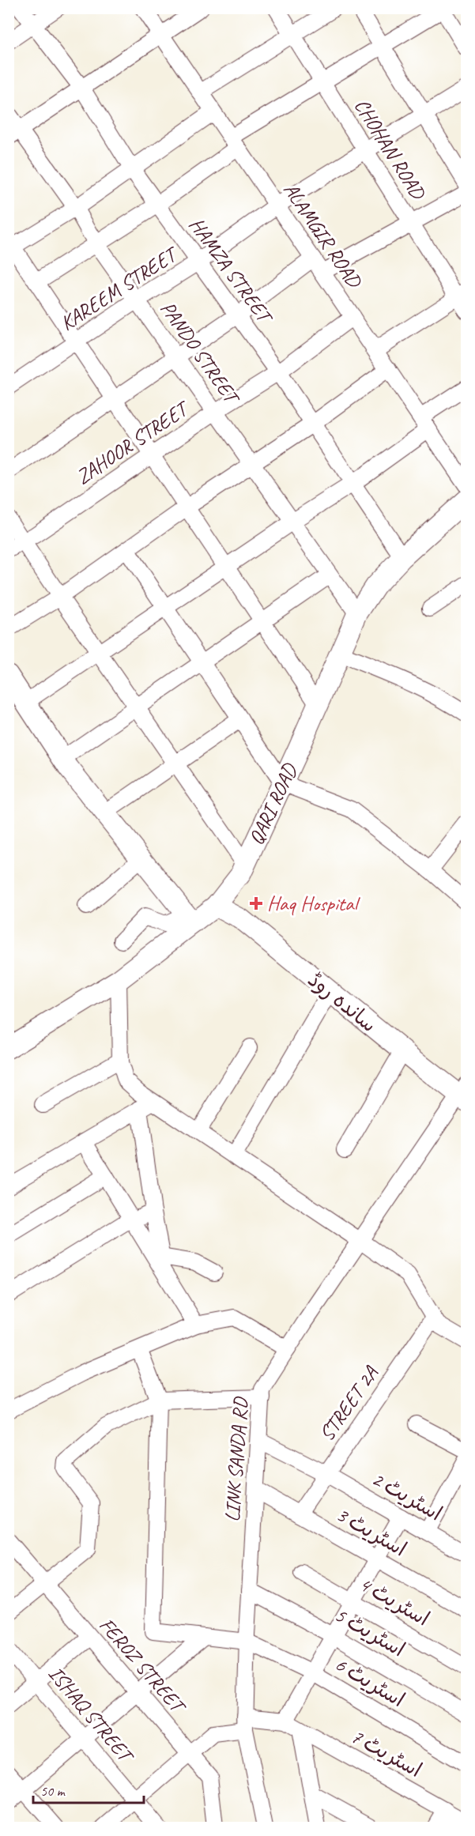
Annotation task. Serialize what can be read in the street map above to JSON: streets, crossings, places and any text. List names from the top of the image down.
{
  "streets": {
    "main road": ["QARI ROAD", "ساندہ روڈ"],
    "street": [
      "CHOHAN ROAD",
      "ALAMGIR ROAD",
      "HAMZA STREET",
      "KAREEM STREET",
      "PANDO STREET",
      "ZAHOOR STREET",
      "STREET 2A",
      "LINK SANDA RD",
      "اسٹریٹ 2",
      "اسٹریٹ 3",
      "اسٹریٹ 4",
      "اسٹریٹ 5",
      "FEROZ STREET",
      "اسٹریٹ 6",
      "ISHAQ STREET",
      "اسٹریٹ 7"
    ]
  },
  "crossings": [
    ["CHOHAN ROAD", "KAREEM STREET"],
    ["ALAMGIR ROAD", "KAREEM STREET"],
    ["ALAMGIR ROAD", "ZAHOOR STREET"],
    ["HAMZA STREET", "KAREEM STREET"],
    ["HAMZA STREET", "ZAHOOR STREET"],
    ["HAMZA STREET", "QARI ROAD"],
    ["KAREEM STREET", "PANDO STREET"],
    ["PANDO STREET", "ZAHOOR STREET"],
    ["PANDO STREET", "QARI ROAD"],
    ["QARI ROAD", "ساندہ روڈ"],
    ["ساندہ روڈ", "LINK SANDA RD"],
    ["STREET 2A", "اسٹریٹ 2"],
    ["STREET 2A", "اسٹریٹ 3"],
    ["LINK SANDA RD", "اسٹریٹ 2"],
    ["LINK SANDA RD", "اسٹریٹ 3"],
    ["LINK SANDA RD", "اسٹریٹ 5"],
    ["LINK SANDA RD", "اسٹریٹ 6"]
  ],
  "places": {
    "health": ["Haq Hospital"]
  },
  "scale_bar": "50 m"
}
